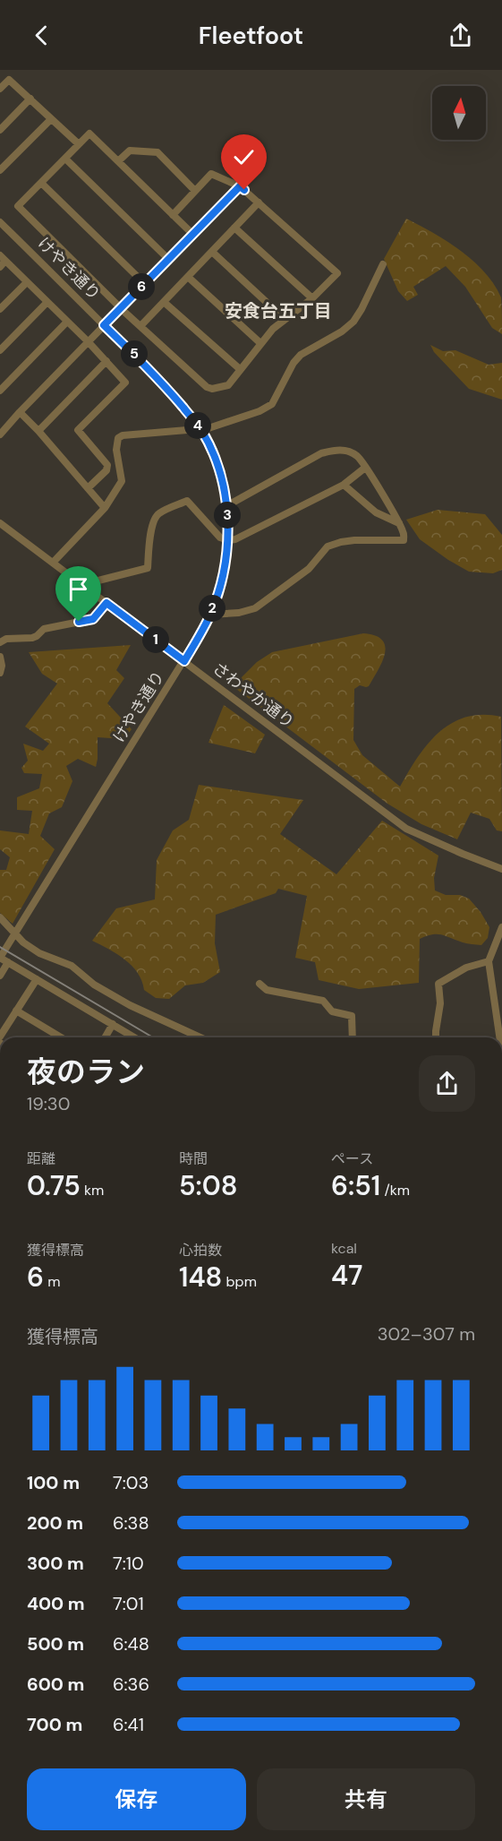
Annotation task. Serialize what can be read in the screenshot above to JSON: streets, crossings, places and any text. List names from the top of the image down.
{
  "streets": {
    "street": ["けやき通り", "さわやか通り"]
  },
  "crossings": [
    ["けやき通り", "さわやか通り"]
  ],
  "districts": ["安食台五丁目"],
  "north": "top",
  "page": {
    "header": "Fleetfoot",
    "pins": [
      "6",
      "5",
      "4",
      "3",
      "2",
      "1"
    ],
    "heading": ["夜のラン", "19:30"],
    "stats": [
      ["距離", "0.75 km"],
      ["時間", "5:08"],
      ["ペース", "6:51 /km"],
      ["獲得標高", "6 m"],
      ["心拍数", "148 bpm"],
      ["kcal", "47"]
    ],
    "chart": ["獲得標高", "302–307 m"],
    "list": [
      {
        "name": "100 m",
        "note": "7:03"
      },
      {
        "name": "200 m",
        "note": "6:38"
      },
      {
        "name": "300 m",
        "note": "7:10"
      },
      {
        "name": "400 m",
        "note": "7:01"
      },
      {
        "name": "500 m",
        "note": "6:48"
      },
      {
        "name": "600 m",
        "note": "6:36"
      },
      {
        "name": "700 m",
        "note": "6:41"
      }
    ],
    "buttons": ["保存", "共有"]
  }
}
